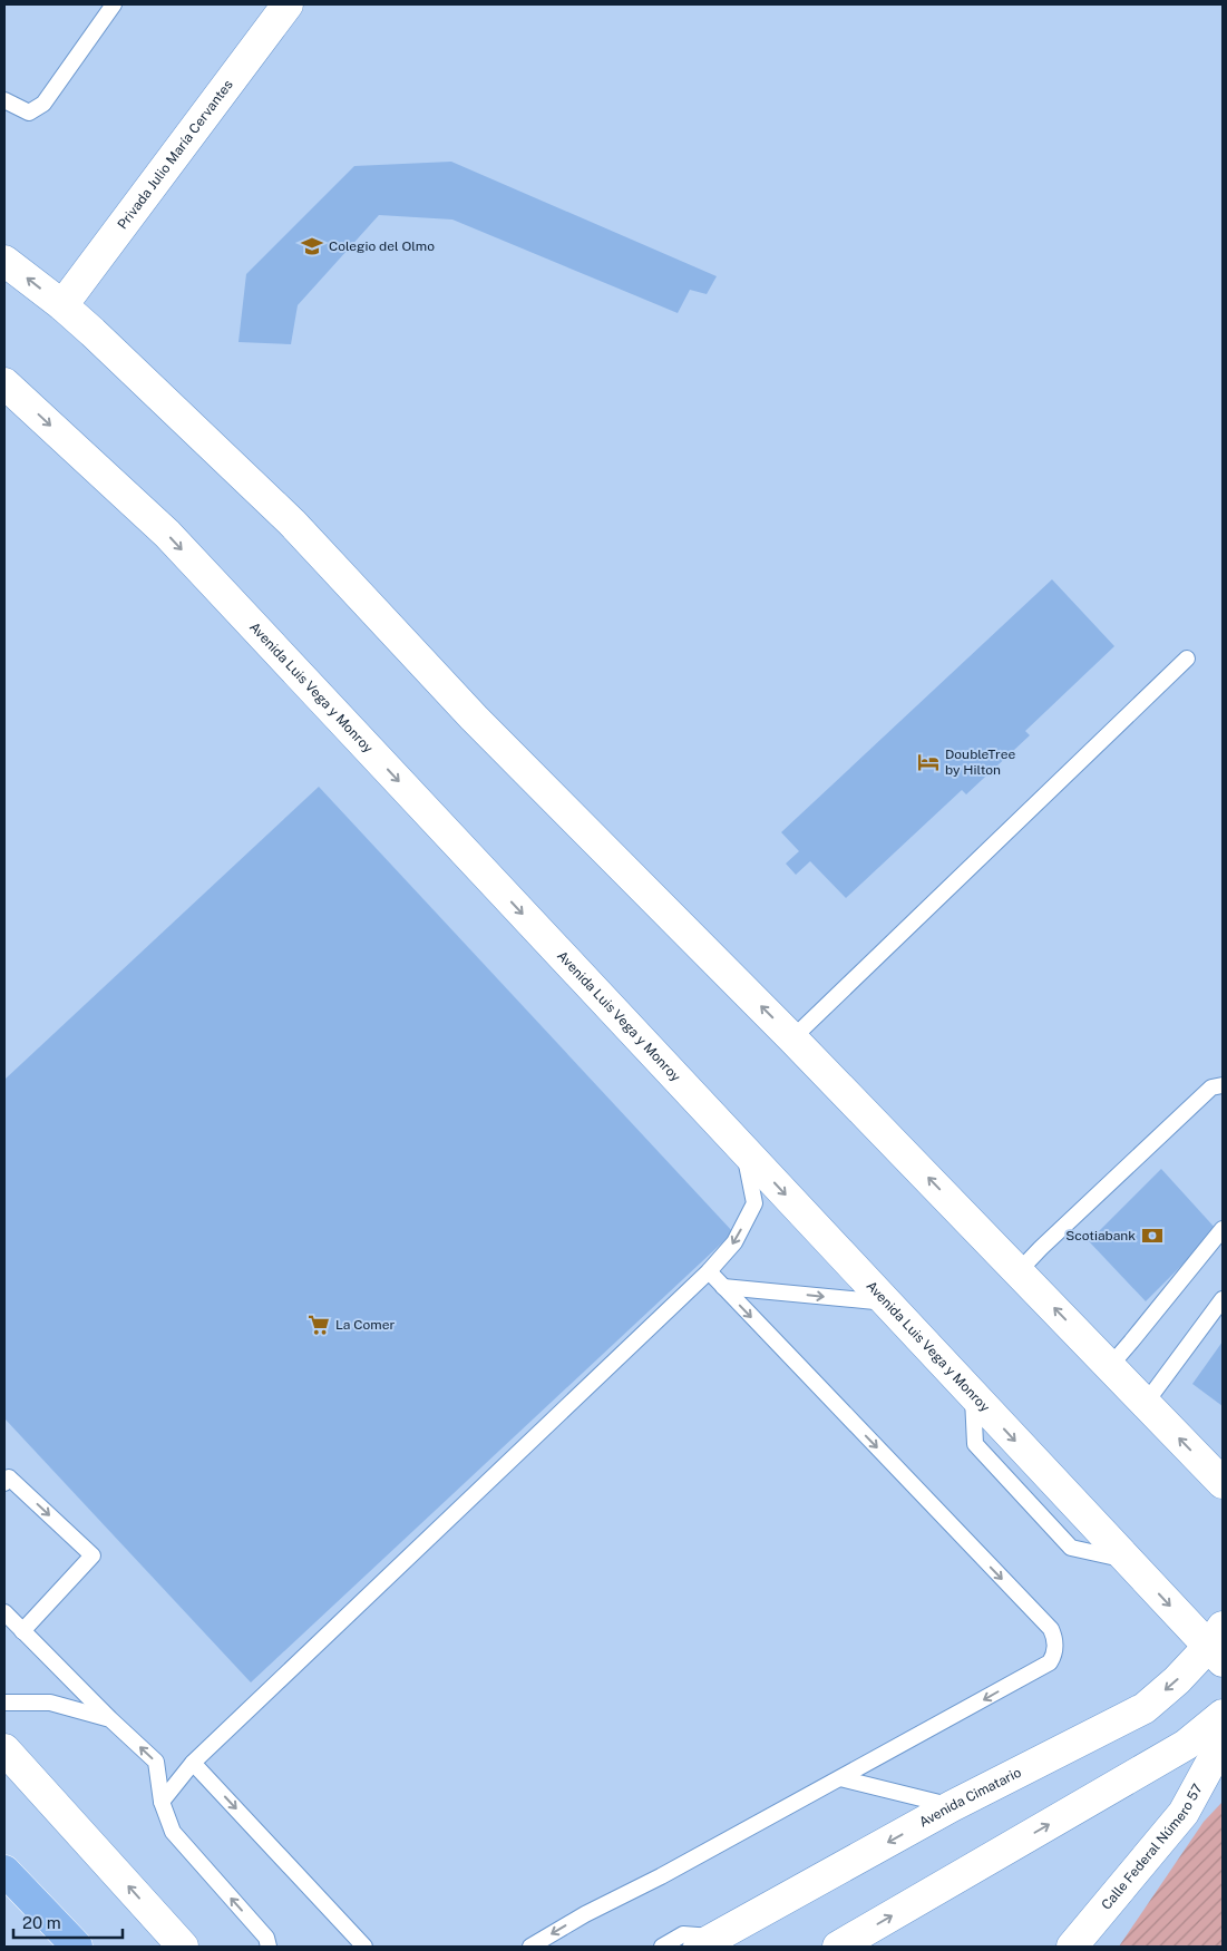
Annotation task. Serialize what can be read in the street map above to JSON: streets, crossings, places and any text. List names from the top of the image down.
{
  "streets": {
    "main road": [
      "Privada Julio María Cervantes",
      "Avenida Luis Vega y Monroy",
      "Avenida Cimatario",
      "Calle Federal Número 57"
    ]
  },
  "crossings": [
    ["Avenida Luis Vega y Monroy", "Avenida Cimatario"]
  ],
  "places": {
    "school or university": ["Colegio del Olmo"],
    "hotel": ["DoubleTree by Hilton"],
    "bank": ["Scotiabank"],
    "supermarket": ["La Comer"]
  },
  "scale_bar": "20 m"
}
